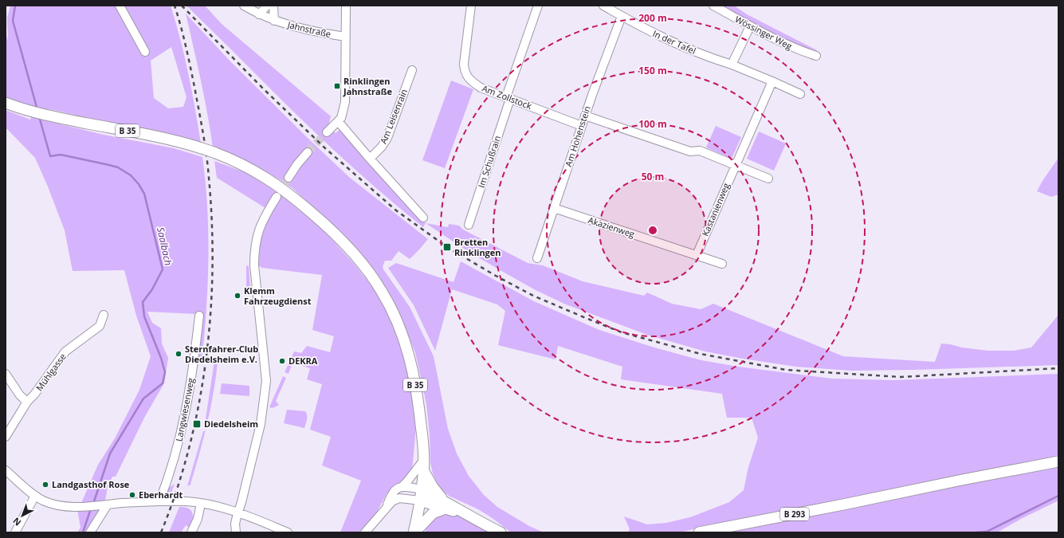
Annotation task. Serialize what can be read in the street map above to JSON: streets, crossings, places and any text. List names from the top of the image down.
{
  "streets": {
    "main road": ["B 35", "B 293"],
    "street": [
      "Jahnstraße",
      "Wössinger Weg",
      "In der Tafel",
      "Am Zollstock",
      "Am Leisenrain",
      "Am Hohenstein",
      "Im Schußrain",
      "Kastanienweg",
      "Akazienweg",
      "Mühlgasse",
      "Langwiesenweg"
    ]
  },
  "crossings": [
    ["In der Tafel", "Am Hohenstein"],
    ["In der Tafel", "Kastanienweg"],
    ["Am Zollstock", "Am Hohenstein"],
    ["Am Zollstock", "Im Schußrain"],
    ["Am Hohenstein", "Akazienweg"],
    ["Kastanienweg", "Akazienweg"]
  ],
  "water": ["Saalbach"],
  "places": {
    "transit": ["Rinklingen Jahnstraße", "Bretten Rinklingen", "Diedelsheim"],
    "other": [
      "Klemm Fahrzeugdienst",
      "Sternfahrer-Club Diedelsheim e.V.",
      "DEKRA",
      "Landgasthof Rose",
      "Eberhardt"
    ]
  },
  "north": "bottom left",
  "rings": [
    "200 m",
    "150 m",
    "100 m",
    "50 m"
  ]
}
